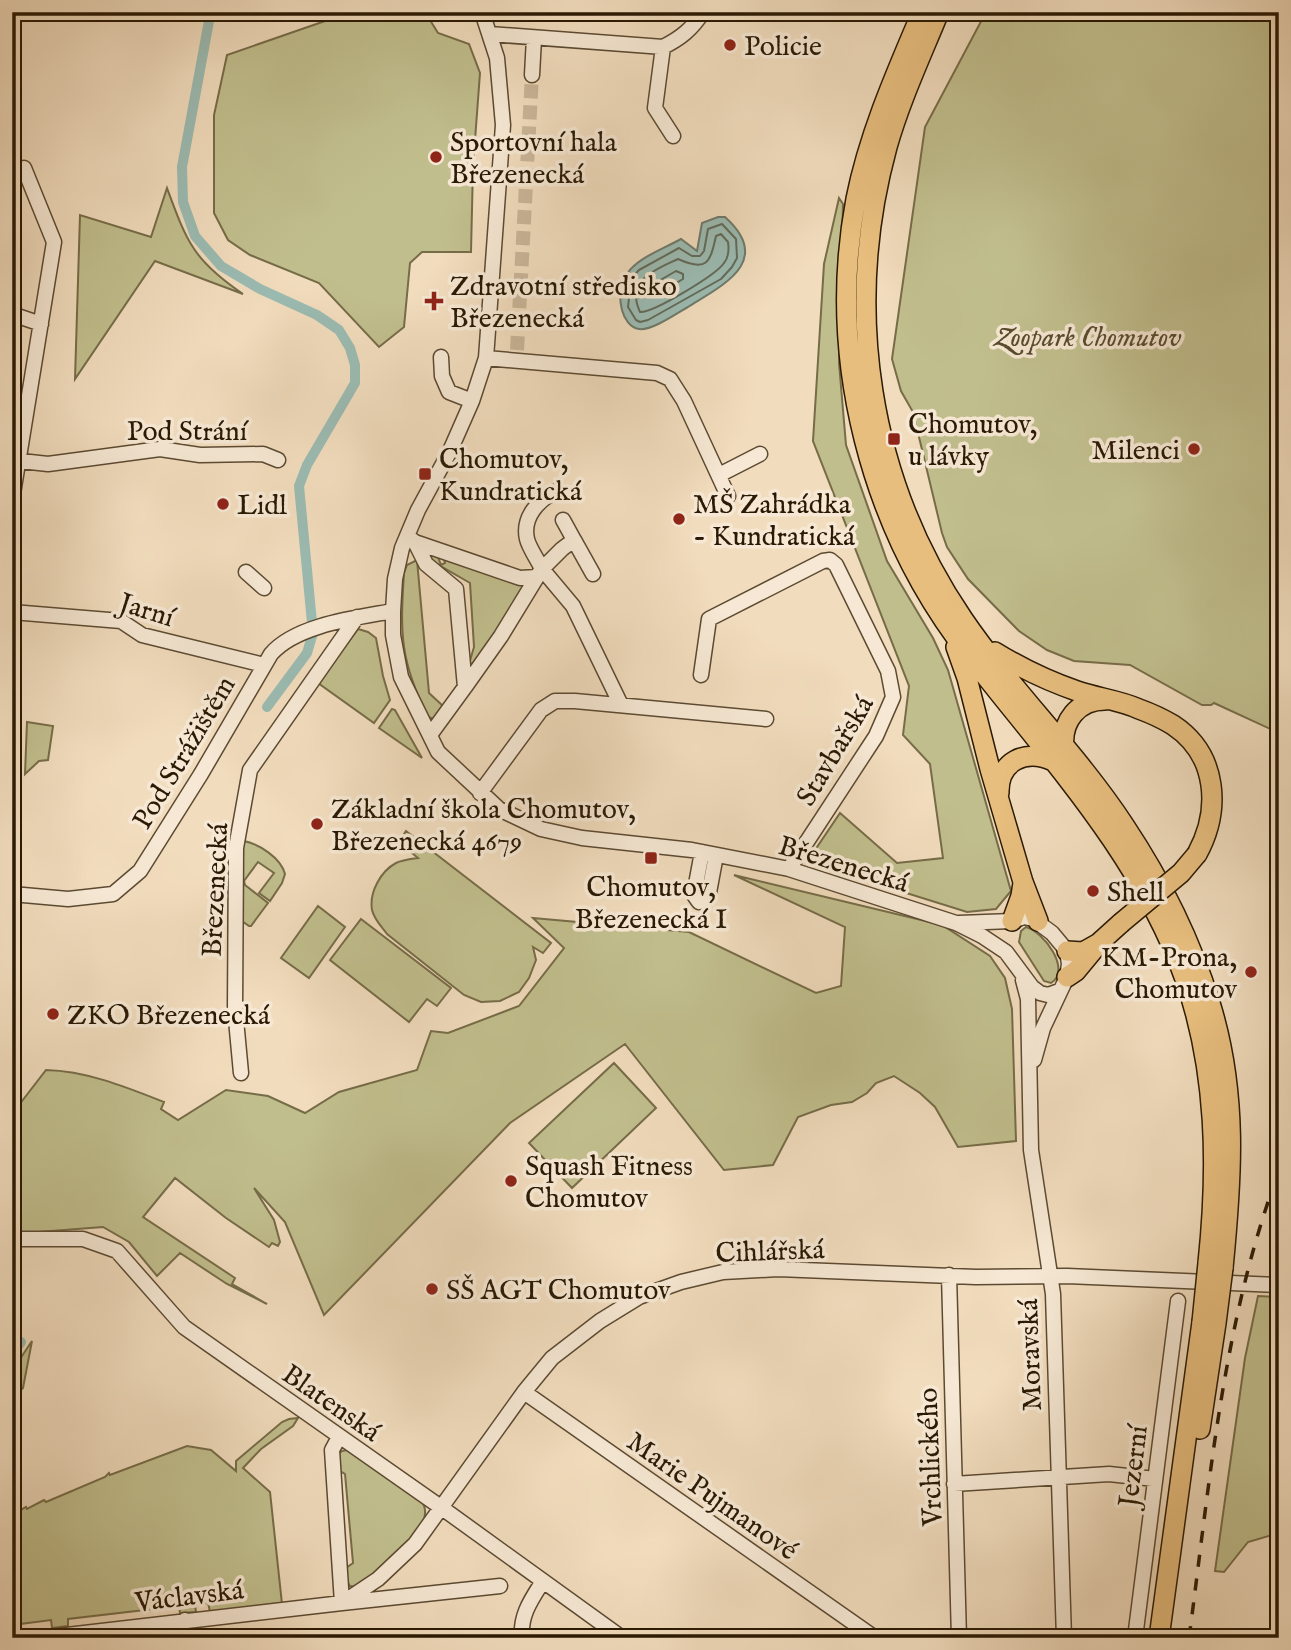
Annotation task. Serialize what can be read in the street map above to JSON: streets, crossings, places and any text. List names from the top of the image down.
{
  "streets": {
    "street": [
      "Pod Strání",
      "Jarní",
      "Stavbařská",
      "Pod Strážištěm",
      "Březenecká",
      "Cihlářská",
      "Moravská",
      "Blatenská",
      "Vrchlického",
      "Jezerní",
      "Marie Pujmanové",
      "Václavská"
    ]
  },
  "crossings": [
    ["Jarní", "Pod Strážištěm"],
    ["Stavbařská", "Březenecká"],
    ["Pod Strážištěm", "Březenecká"],
    ["Cihlářská", "Moravská"],
    ["Cihlářská", "Blatenská"],
    ["Cihlářská", "Vrchlického"],
    ["Cihlářská", "Marie Pujmanové"],
    ["Cihlářská", "Václavská"],
    ["Blatenská", "Václavská"]
  ],
  "parks": ["Zoopark Chomutov"],
  "places": {
    "other": [
      "Policie",
      "Sportovní hala Březenecká",
      "Milenci",
      "Lidl",
      "MŠ Zahrádka - Kundratická",
      "Základní škola Chomutov, Březenecká 4679",
      "Shell",
      "KM-Prona, Chomutov",
      "ZKO Březenecká",
      "Squash Fitness Chomutov",
      "SŠ AGT Chomutov"
    ],
    "health": ["Zdravotní středisko Březenecká"],
    "transit": ["Chomutov, u lávky", "Chomutov, Kundratická", "Chomutov, Březenecká I"]
  }
}
